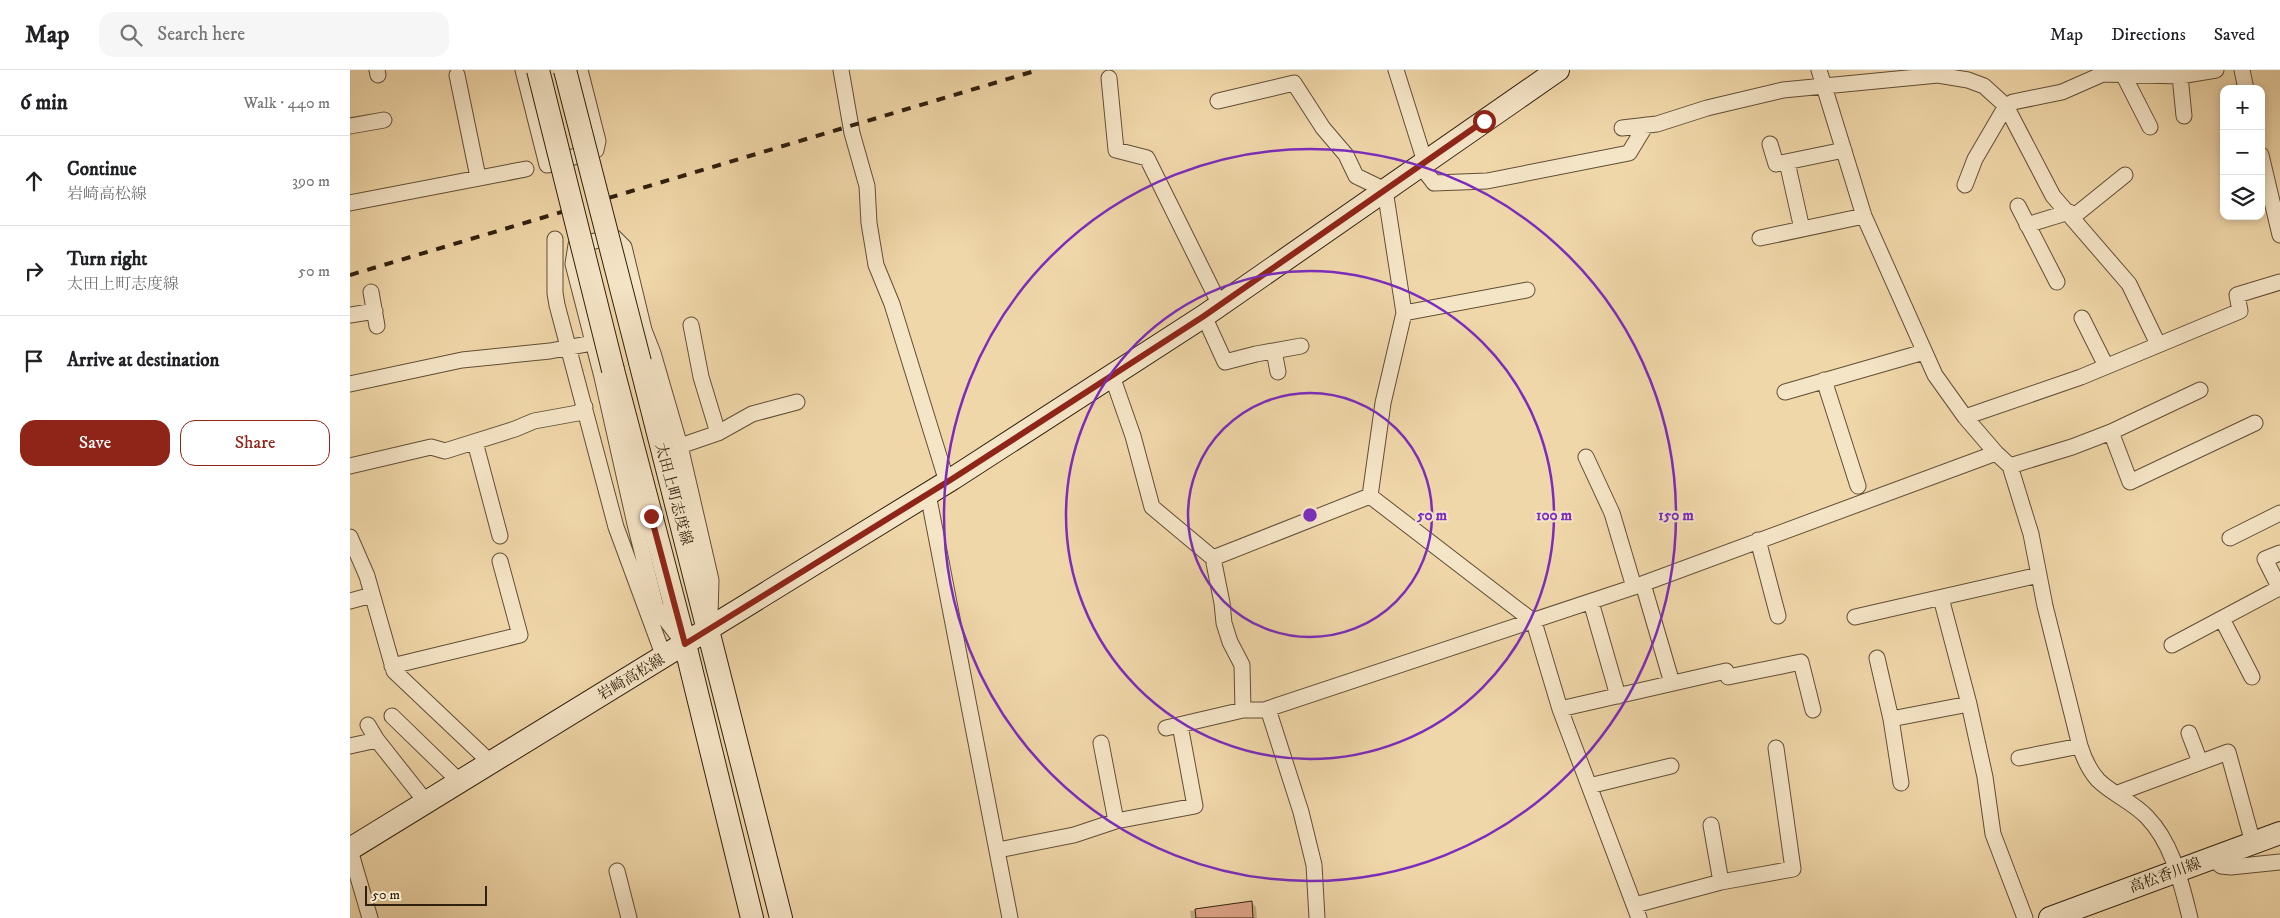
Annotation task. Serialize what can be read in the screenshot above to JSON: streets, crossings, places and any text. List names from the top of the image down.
{
  "streets": {
    "main road": ["太田上町志度線", "岩崎高松線", "高松香川線"]
  },
  "crossings": [
    ["太田上町志度線", "岩崎高松線"]
  ],
  "scale_bar": "50 m",
  "page": {
    "header": "Map",
    "search": "Search here",
    "nav": ["Map", "Directions", "Saved"],
    "heading": ["6 min", "Walk · 440 m"],
    "map_buttons": ["+", "−"],
    "list": [
      ["Continue", "岩崎高松線", "390 m"],
      ["Turn right", "太田上町志度線", "50 m"],
      "Arrive at destination"
    ],
    "buttons": ["Save", "Share"],
    "scale": "50 m"
  },
  "rings": ["50 m", "100 m", "150 m"]
}
